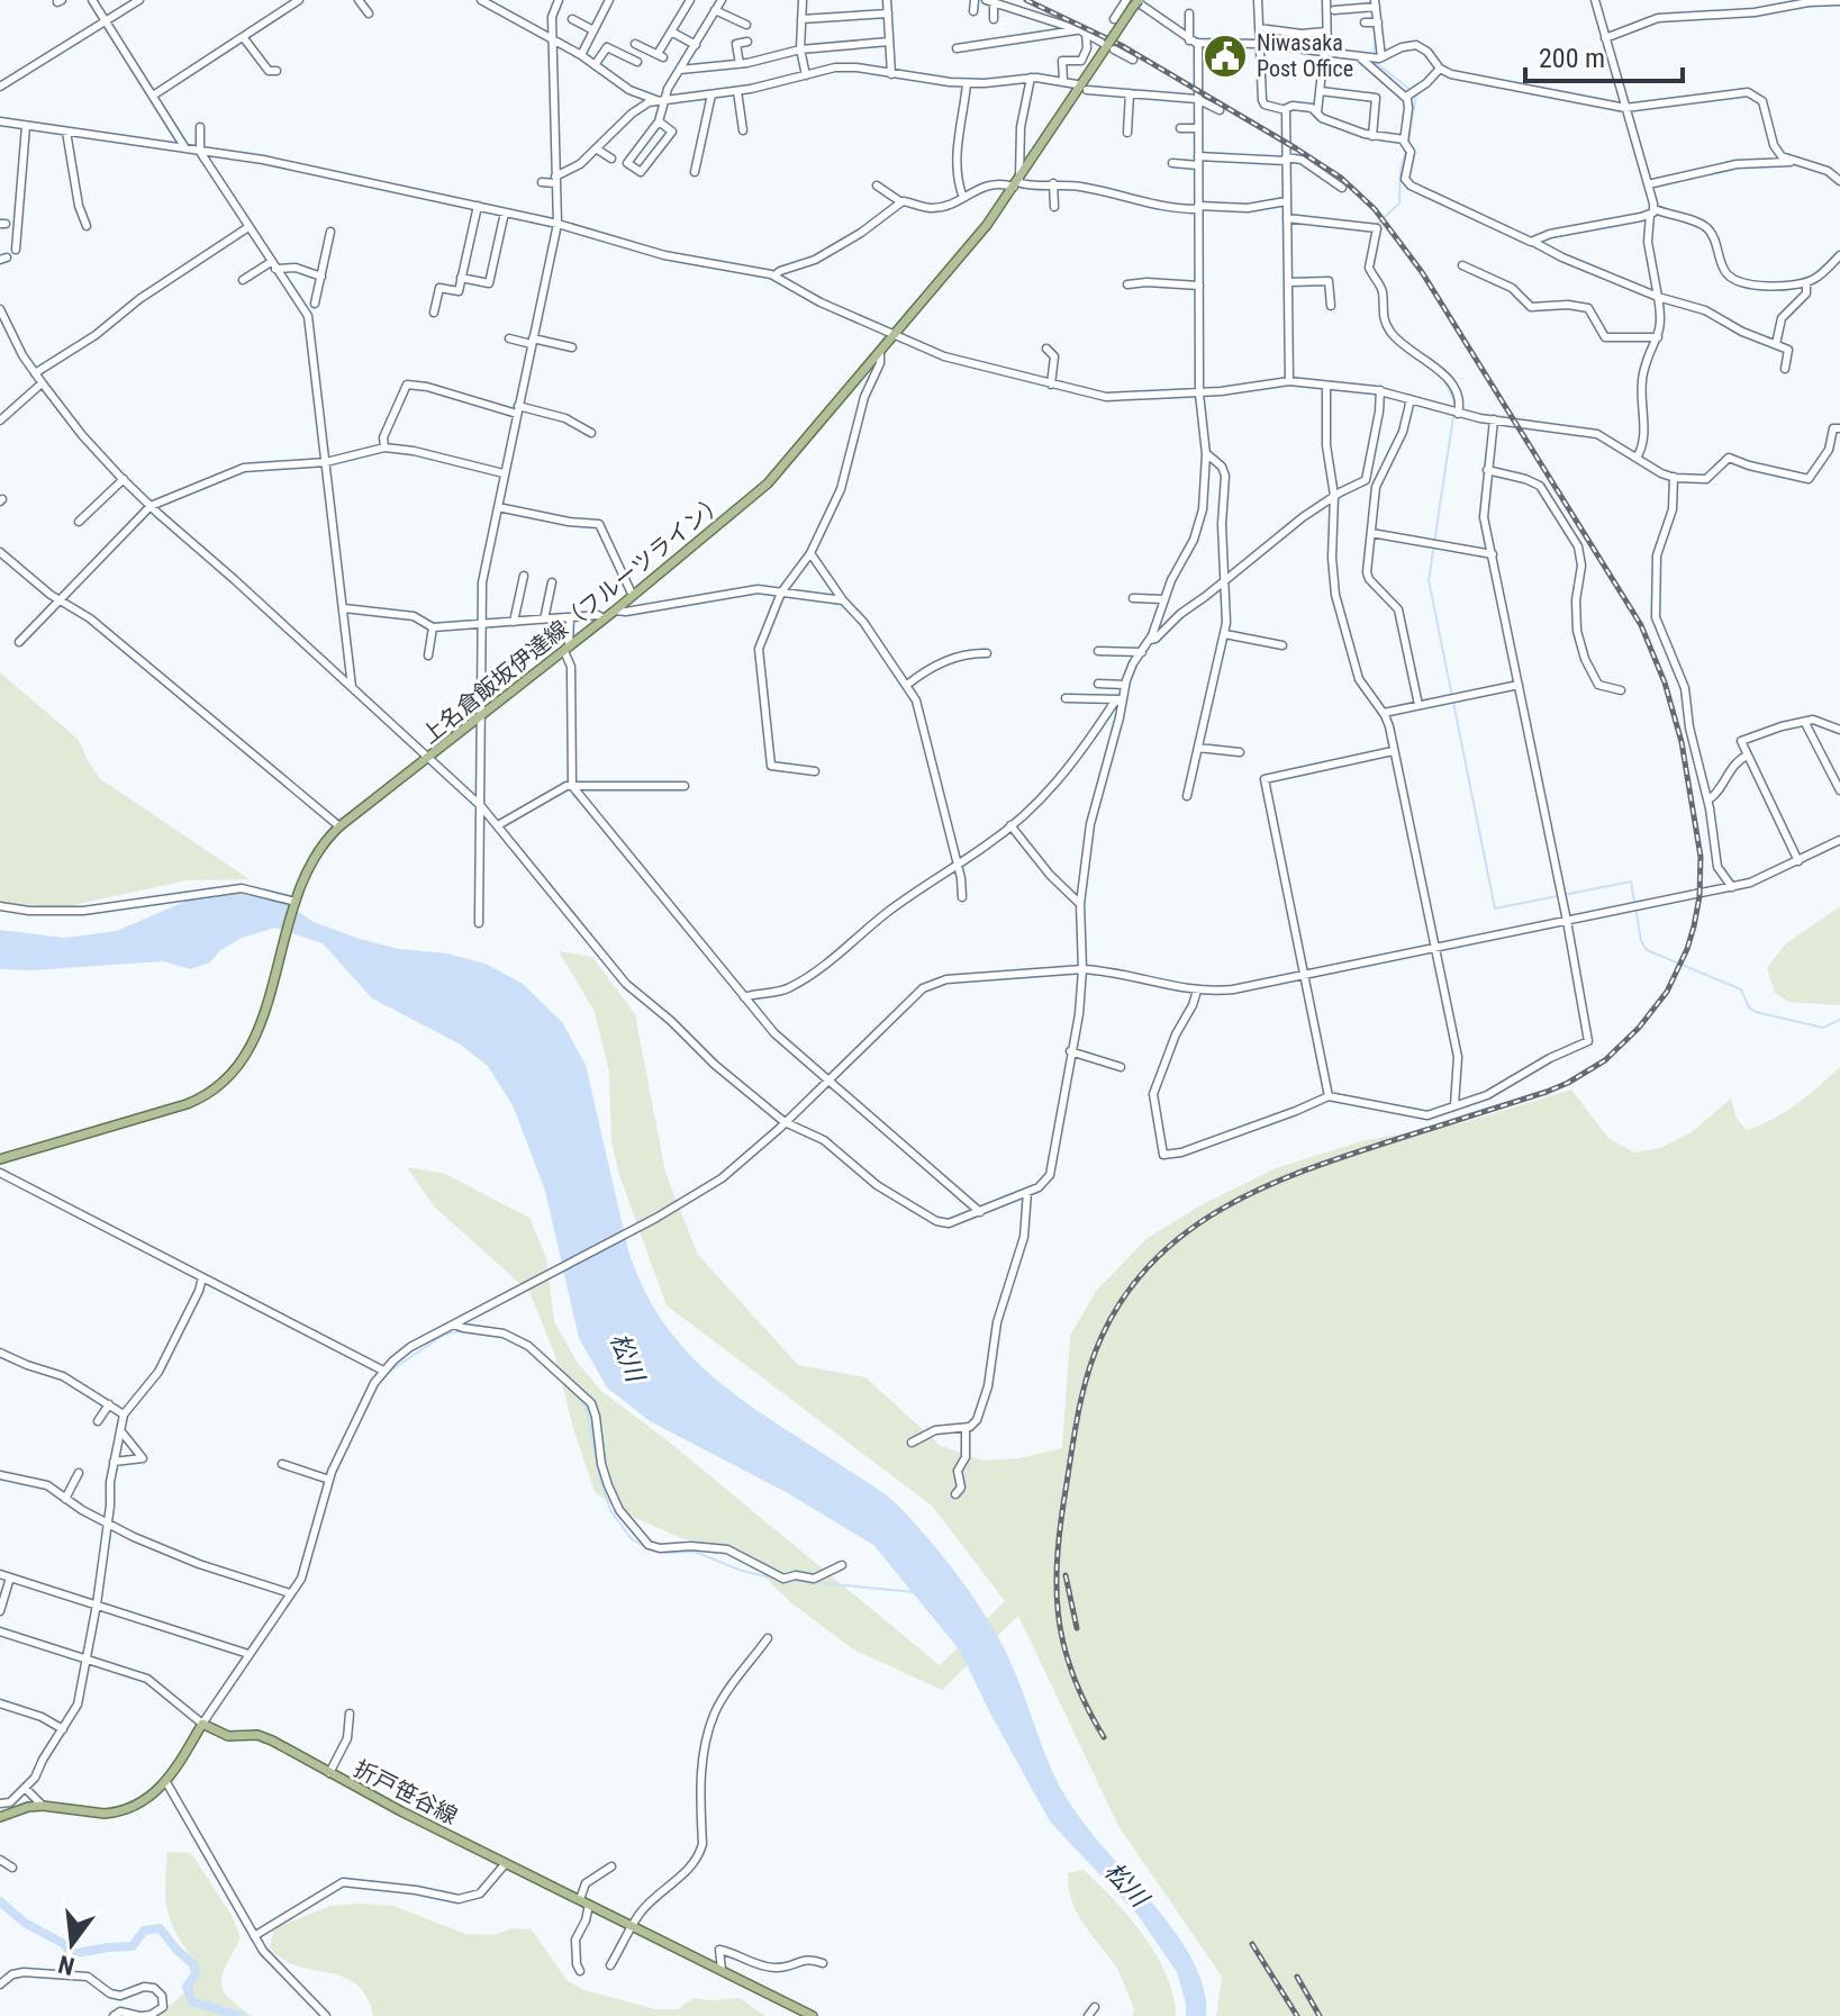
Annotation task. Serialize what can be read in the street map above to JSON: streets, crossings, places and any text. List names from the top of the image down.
{
  "streets": {
    "main road": ["上名倉飯坂伊達線（フルーツライン）", "折戸笹谷線"]
  },
  "water": ["松川"],
  "places": {
    "public building": ["Niwasaka Post Office"]
  },
  "scale_bar": "200 m",
  "north": "bottom"
}
